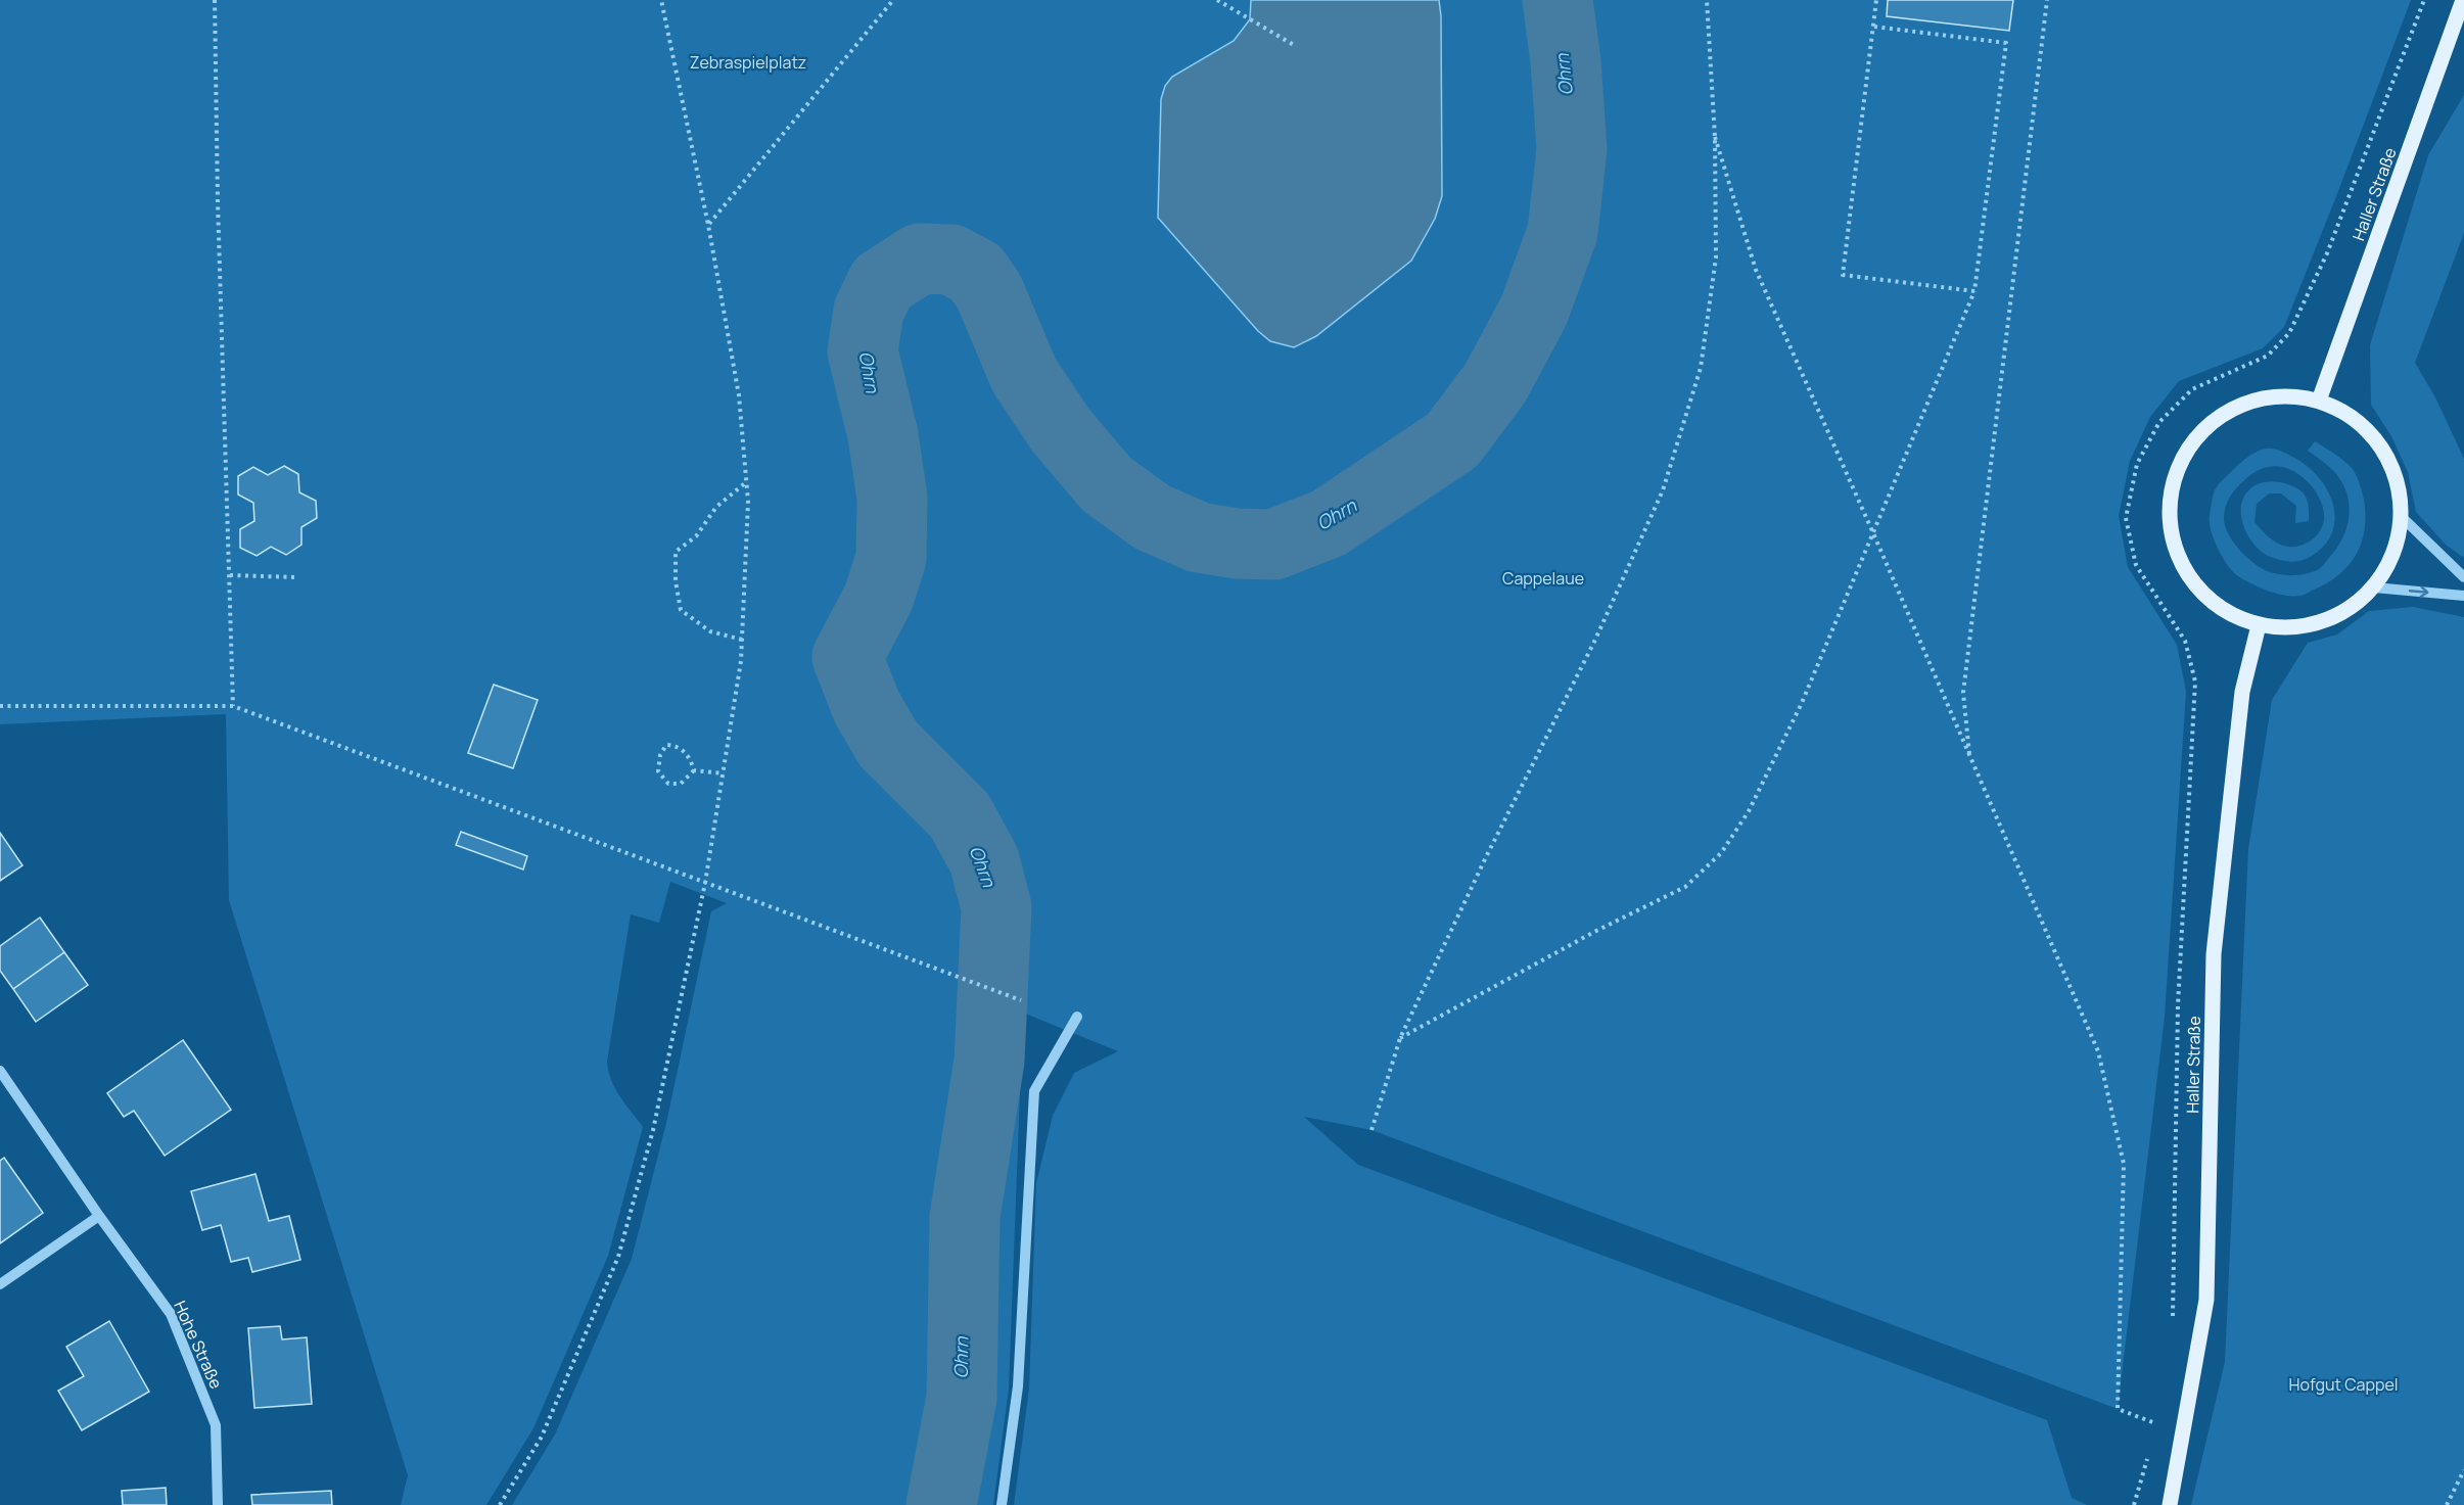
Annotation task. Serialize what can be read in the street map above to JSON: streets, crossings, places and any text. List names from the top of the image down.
{
  "streets": {
    "main road": ["Haller Straße"],
    "street": ["Hohe Straße"]
  },
  "water": ["Ohrn"],
  "parks": ["Zebraspielplatz", "Cappelaue", "Hofgut Cappel"]
}
